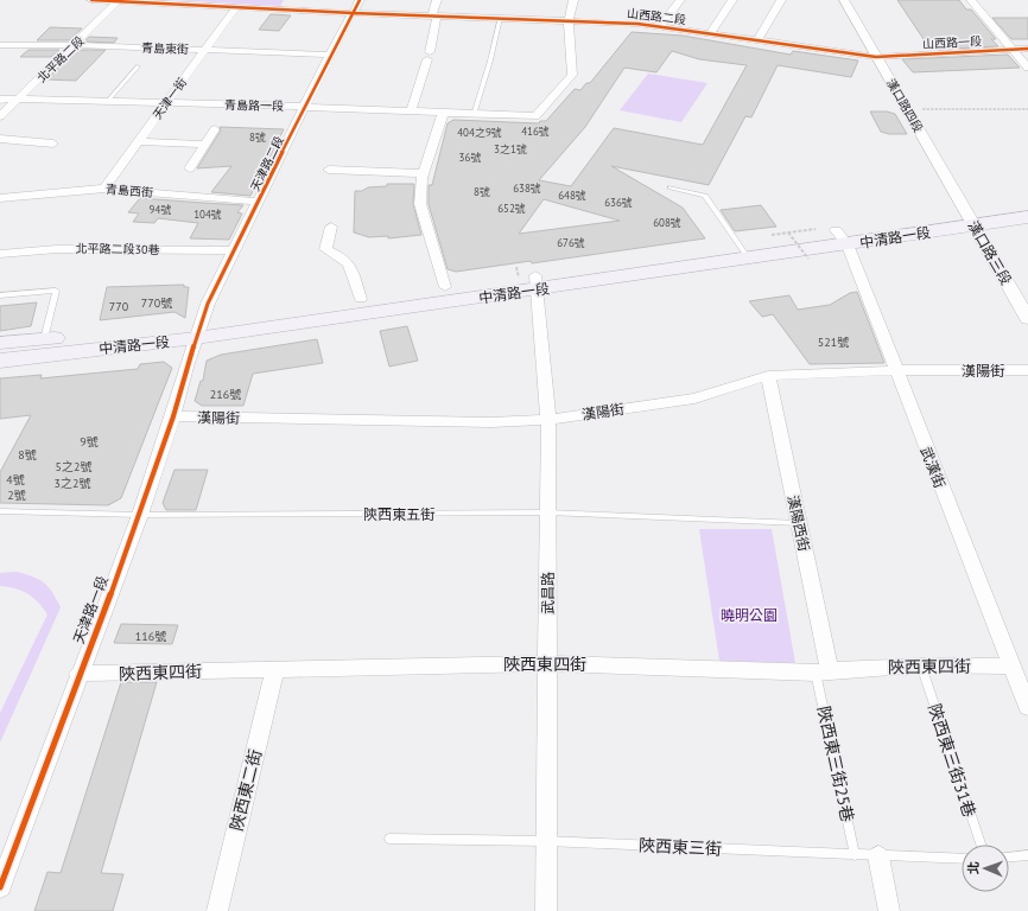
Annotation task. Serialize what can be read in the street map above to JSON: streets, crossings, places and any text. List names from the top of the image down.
{
  "streets": {
    "main road": ["中清路一段"],
    "street": [
      "山西路二段",
      "山西路一段",
      "青島東街",
      "北平路二段",
      "天津一街",
      "青島路一段",
      "漢口路四段",
      "天津路二段",
      "青島西街",
      "北平路二段30巷",
      "漢口路三段",
      "漢陽街",
      "武漢街",
      "漢陽西街",
      "武昌路",
      "天津路一段",
      "陜西東四街",
      "陜西東二街"
    ],
    "lane": [
      "陝西東五街",
      "陜西東三街31巷",
      "陜西東三街25巷",
      "陜西東三街"
    ]
  },
  "crossings": [
    ["山西路二段", "山西路一段"],
    ["山西路二段", "北平路二段"],
    ["山西路二段", "天津一街"],
    ["山西路二段", "青島路一段"],
    ["山西路二段", "漢口路四段"],
    ["山西路二段", "天津路二段"],
    ["山西路一段", "漢口路四段"],
    ["青島東街", "北平路二段"],
    ["青島東街", "天津一街"],
    ["青島東街", "天津路二段"],
    ["北平路二段", "青島路一段"],
    ["天津一街", "青島路一段"],
    ["天津一街", "青島西街"],
    ["青島路一段", "天津路二段"],
    ["漢口路四段", "中清路一段"],
    ["漢口路四段", "漢口路三段"],
    ["天津路二段", "青島西街"],
    ["天津路二段", "中清路一段"],
    ["天津路二段", "北平路二段30巷"],
    ["天津路二段", "天津路一段"],
    ["中清路一段", "漢口路三段"],
    ["中清路一段", "武漢街"],
    ["中清路一段", "武昌路"],
    ["中清路一段", "天津路一段"],
    ["漢陽街", "武漢街"],
    ["漢陽街", "漢陽西街"],
    ["漢陽街", "武昌路"],
    ["漢陽街", "天津路一段"],
    ["武漢街", "陜西東四街"],
    ["陝西東五街", "漢陽西街"],
    ["陝西東五街", "武昌路"],
    ["陝西東五街", "天津路一段"],
    ["漢陽西街", "陜西東四街"],
    ["漢陽西街", "陜西東三街25巷"],
    ["武昌路", "陜西東四街"],
    ["武昌路", "陜西東三街"],
    ["天津路一段", "陜西東四街"],
    ["陜西東四街", "陜西東三街31巷"],
    ["陜西東四街", "陜西東三街25巷"],
    ["陜西東四街", "陜西東二街"],
    ["陜西東三街25巷", "陜西東三街"]
  ],
  "parks": ["曉明公園"],
  "house_numbers": [
    "416號",
    "404之9號",
    "8號",
    "3之1號",
    "36號",
    "638號",
    "8號",
    "648號",
    "636號",
    "652號",
    "94號",
    "104號",
    "608號",
    "676號",
    "770號",
    "770",
    "521號",
    "216號",
    "9號",
    "8號",
    "5之2號",
    "4號",
    "3之2號",
    "2號",
    "116號"
  ],
  "north": "left"
}
